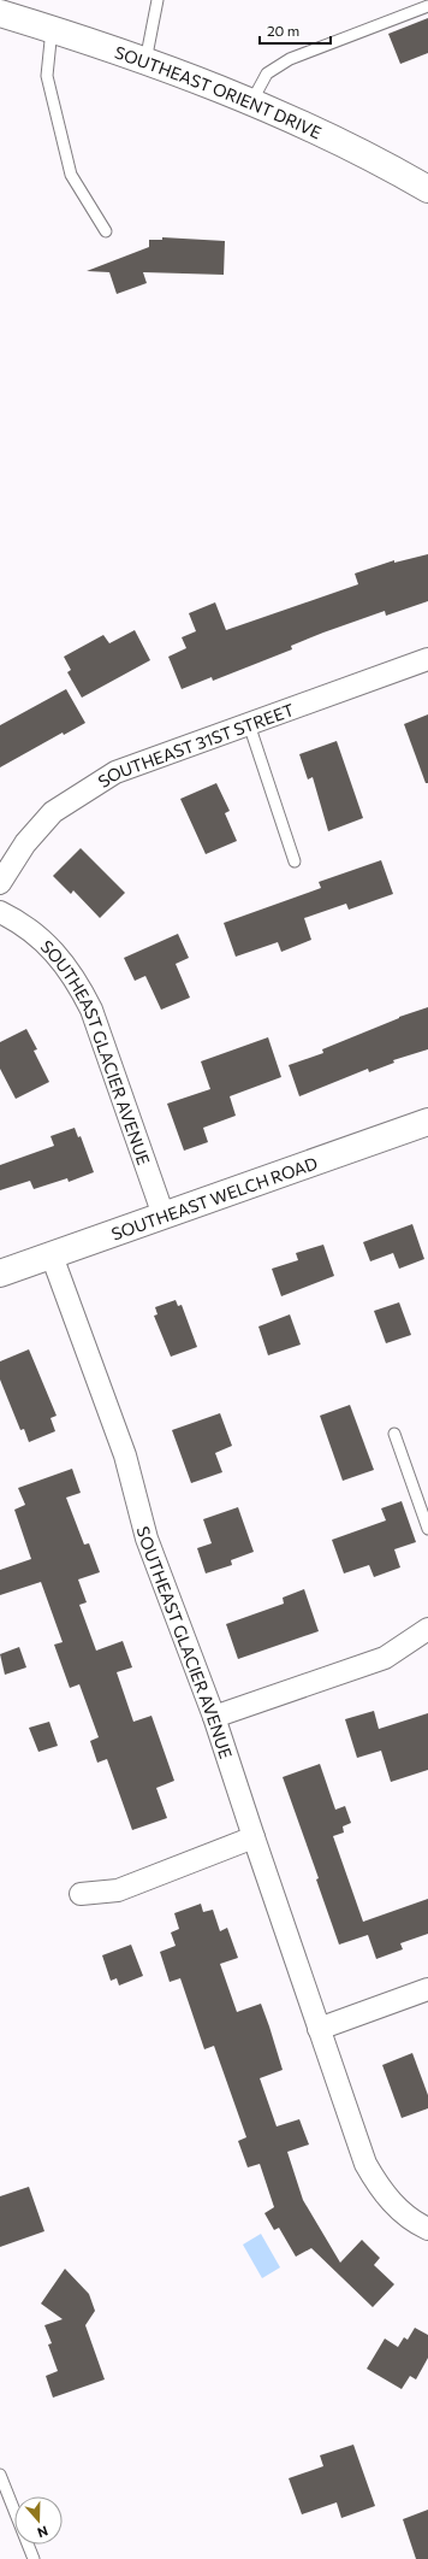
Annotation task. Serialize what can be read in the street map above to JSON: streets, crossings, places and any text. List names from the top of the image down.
{
  "streets": {
    "main road": ["SOUTHEAST ORIENT DRIVE", "SOUTHEAST WELCH ROAD"],
    "street": ["SOUTHEAST 31ST STREET", "SOUTHEAST GLACIER AVENUE"]
  },
  "crossings": [
    ["SOUTHEAST GLACIER AVENUE", "SOUTHEAST WELCH ROAD"]
  ],
  "scale_bar": "20 m",
  "north": "bottom"
}
